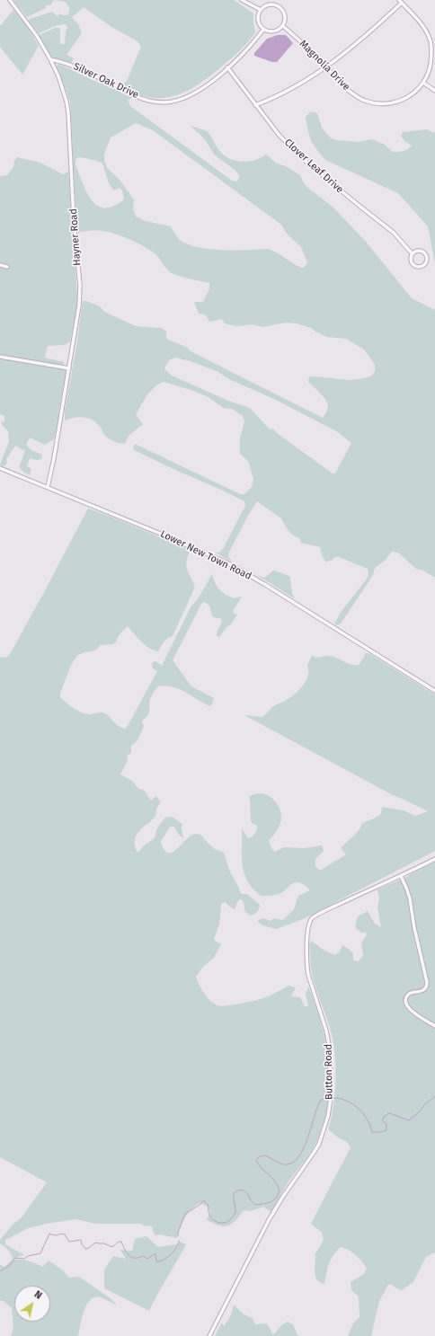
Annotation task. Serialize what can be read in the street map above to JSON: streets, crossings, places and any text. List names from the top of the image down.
{
  "streets": {
    "street": [
      "Magnolia Drive",
      "Silver Oak Drive",
      "Clover Leaf Drive",
      "Hayner Road",
      "Lower New Town Road",
      "Button Road"
    ]
  },
  "crossings": [
    ["Magnolia Drive", "Silver Oak Drive"],
    ["Silver Oak Drive", "Clover Leaf Drive"],
    ["Silver Oak Drive", "Hayner Road"],
    ["Hayner Road", "Lower New Town Road"]
  ],
  "north": "top right"
}
